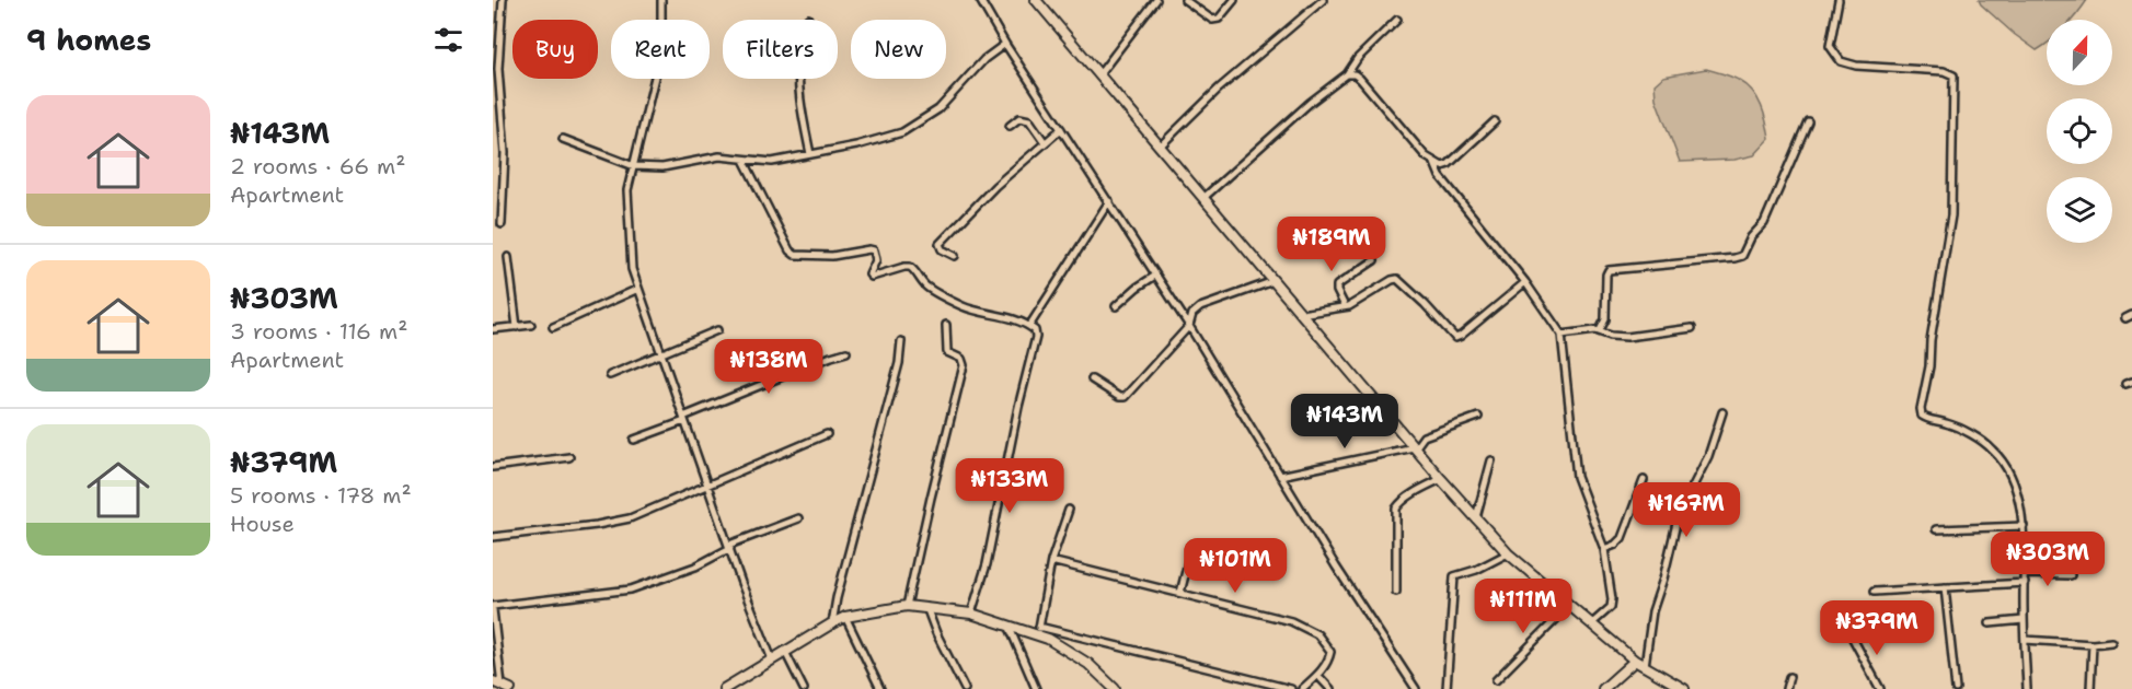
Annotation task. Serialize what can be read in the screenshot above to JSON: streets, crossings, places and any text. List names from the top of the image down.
{
  "north": "top",
  "page": {
    "heading": "9 homes",
    "chip": [
      "Buy",
      "Rent",
      "Filters",
      "New"
    ],
    "list": [
      {
        "name": "₦143M",
        "note": "2 rooms · 66 m² · Apartment"
      },
      {
        "name": "₦303M",
        "note": "3 rooms · 116 m² · Apartment"
      },
      {
        "name": "₦379M",
        "note": "5 rooms · 178 m² · House"
      }
    ],
    "price": [
      "₦189M",
      "₦138M",
      "₦143M",
      "₦133M",
      "₦167M",
      "₦303M",
      "₦101M",
      "₦111M",
      "₦379M"
    ]
  }
}
